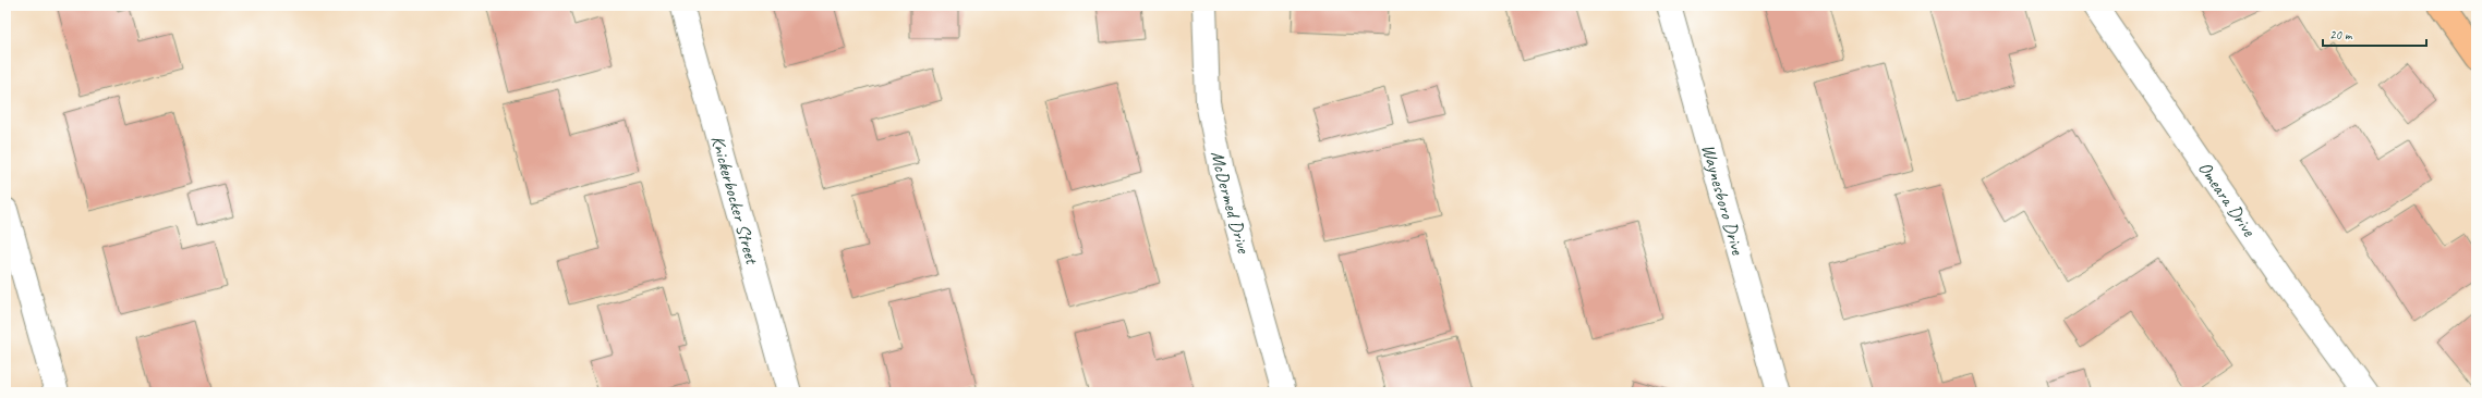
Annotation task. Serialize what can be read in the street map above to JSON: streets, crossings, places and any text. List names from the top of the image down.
{
  "streets": {
    "street": [
      "Knickerbocker Street",
      "Waynesboro Drive",
      "Omeara Drive",
      "McDermed Drive"
    ]
  },
  "scale_bar": "20 m"
}
